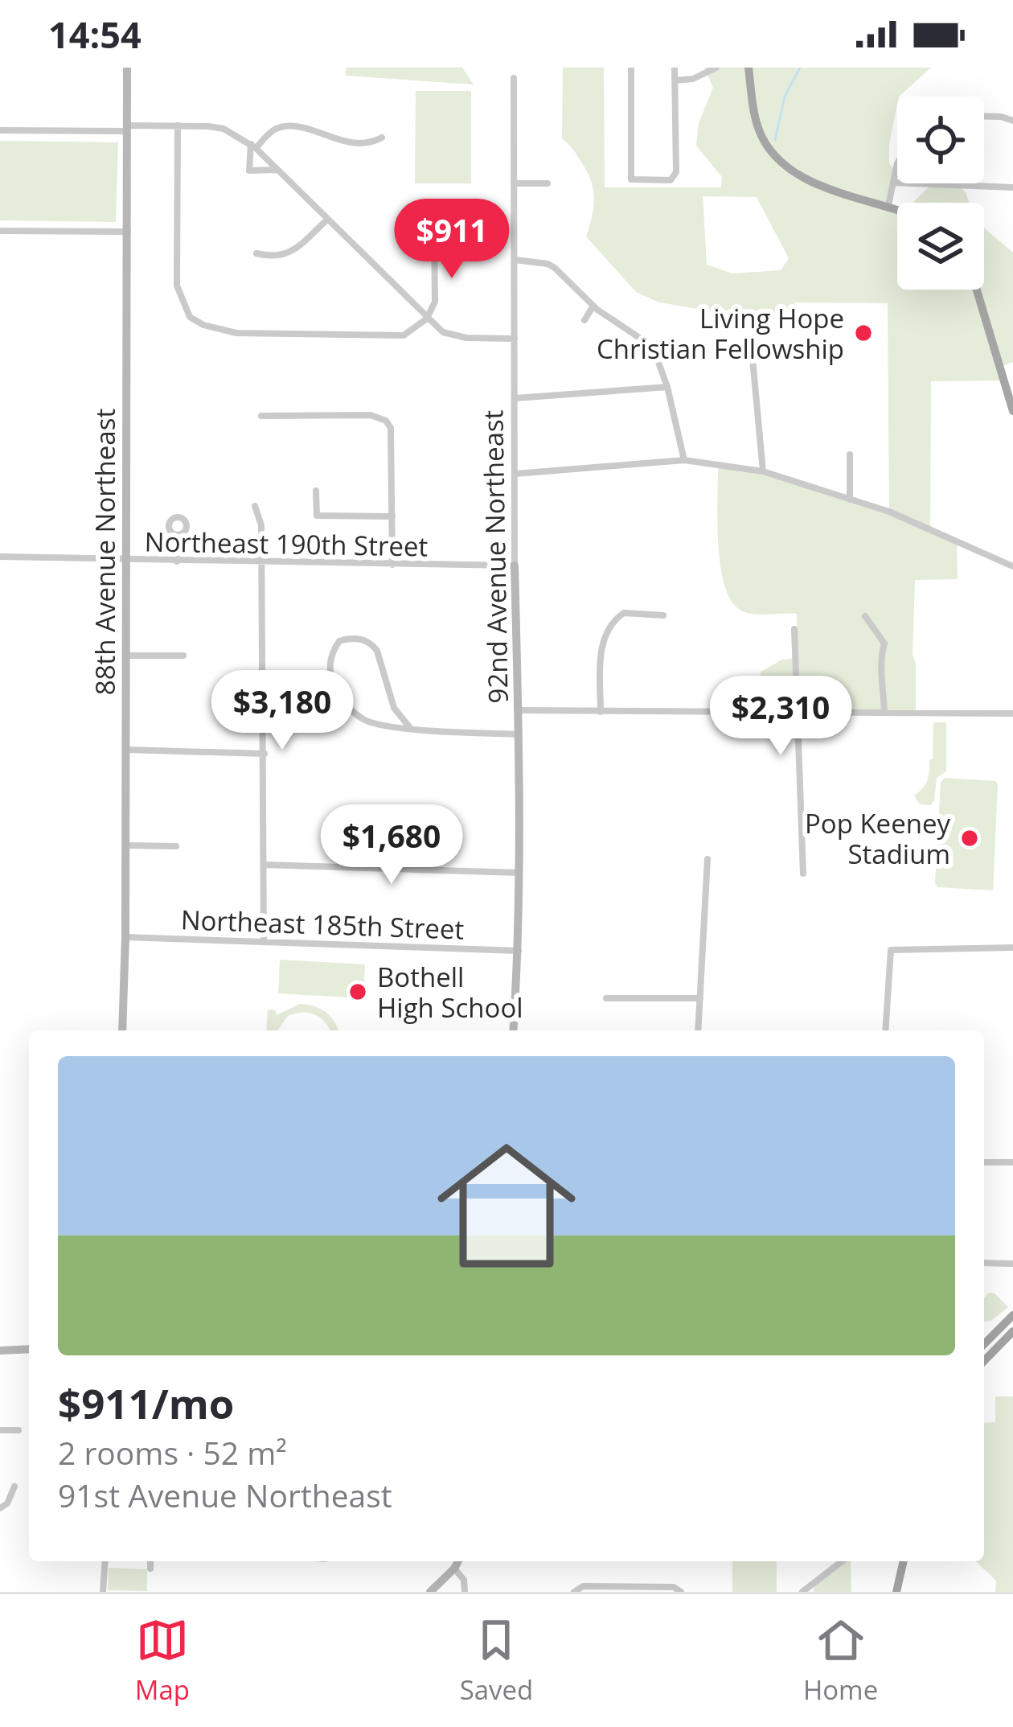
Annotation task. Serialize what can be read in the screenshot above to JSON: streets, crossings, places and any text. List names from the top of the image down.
{
  "streets": {
    "street": [
      "Northeast 190th Street",
      "88th Avenue Northeast",
      "92nd Avenue Northeast",
      "Northeast 185th Street"
    ]
  },
  "crossings": [
    ["Northeast 190th Street", "88th Avenue Northeast"],
    ["Northeast 190th Street", "92nd Avenue Northeast"],
    ["88th Avenue Northeast", "Northeast 185th Street"],
    ["92nd Avenue Northeast", "Northeast 185th Street"]
  ],
  "places": ["Living Hope Christian Fellowship", "Pop Keeney Stadium", "Bothell High School"],
  "page": {
    "status": "14:54",
    "price": [
      "$911",
      "$3,180",
      "$2,310",
      "$1,680"
    ],
    "list": [
      {
        "name": "$911/mo",
        "note": "2 rooms · 52 m² · 91st Avenue Northeast"
      }
    ],
    "tabs": ["Map", "Saved", "Home"]
  }
}
